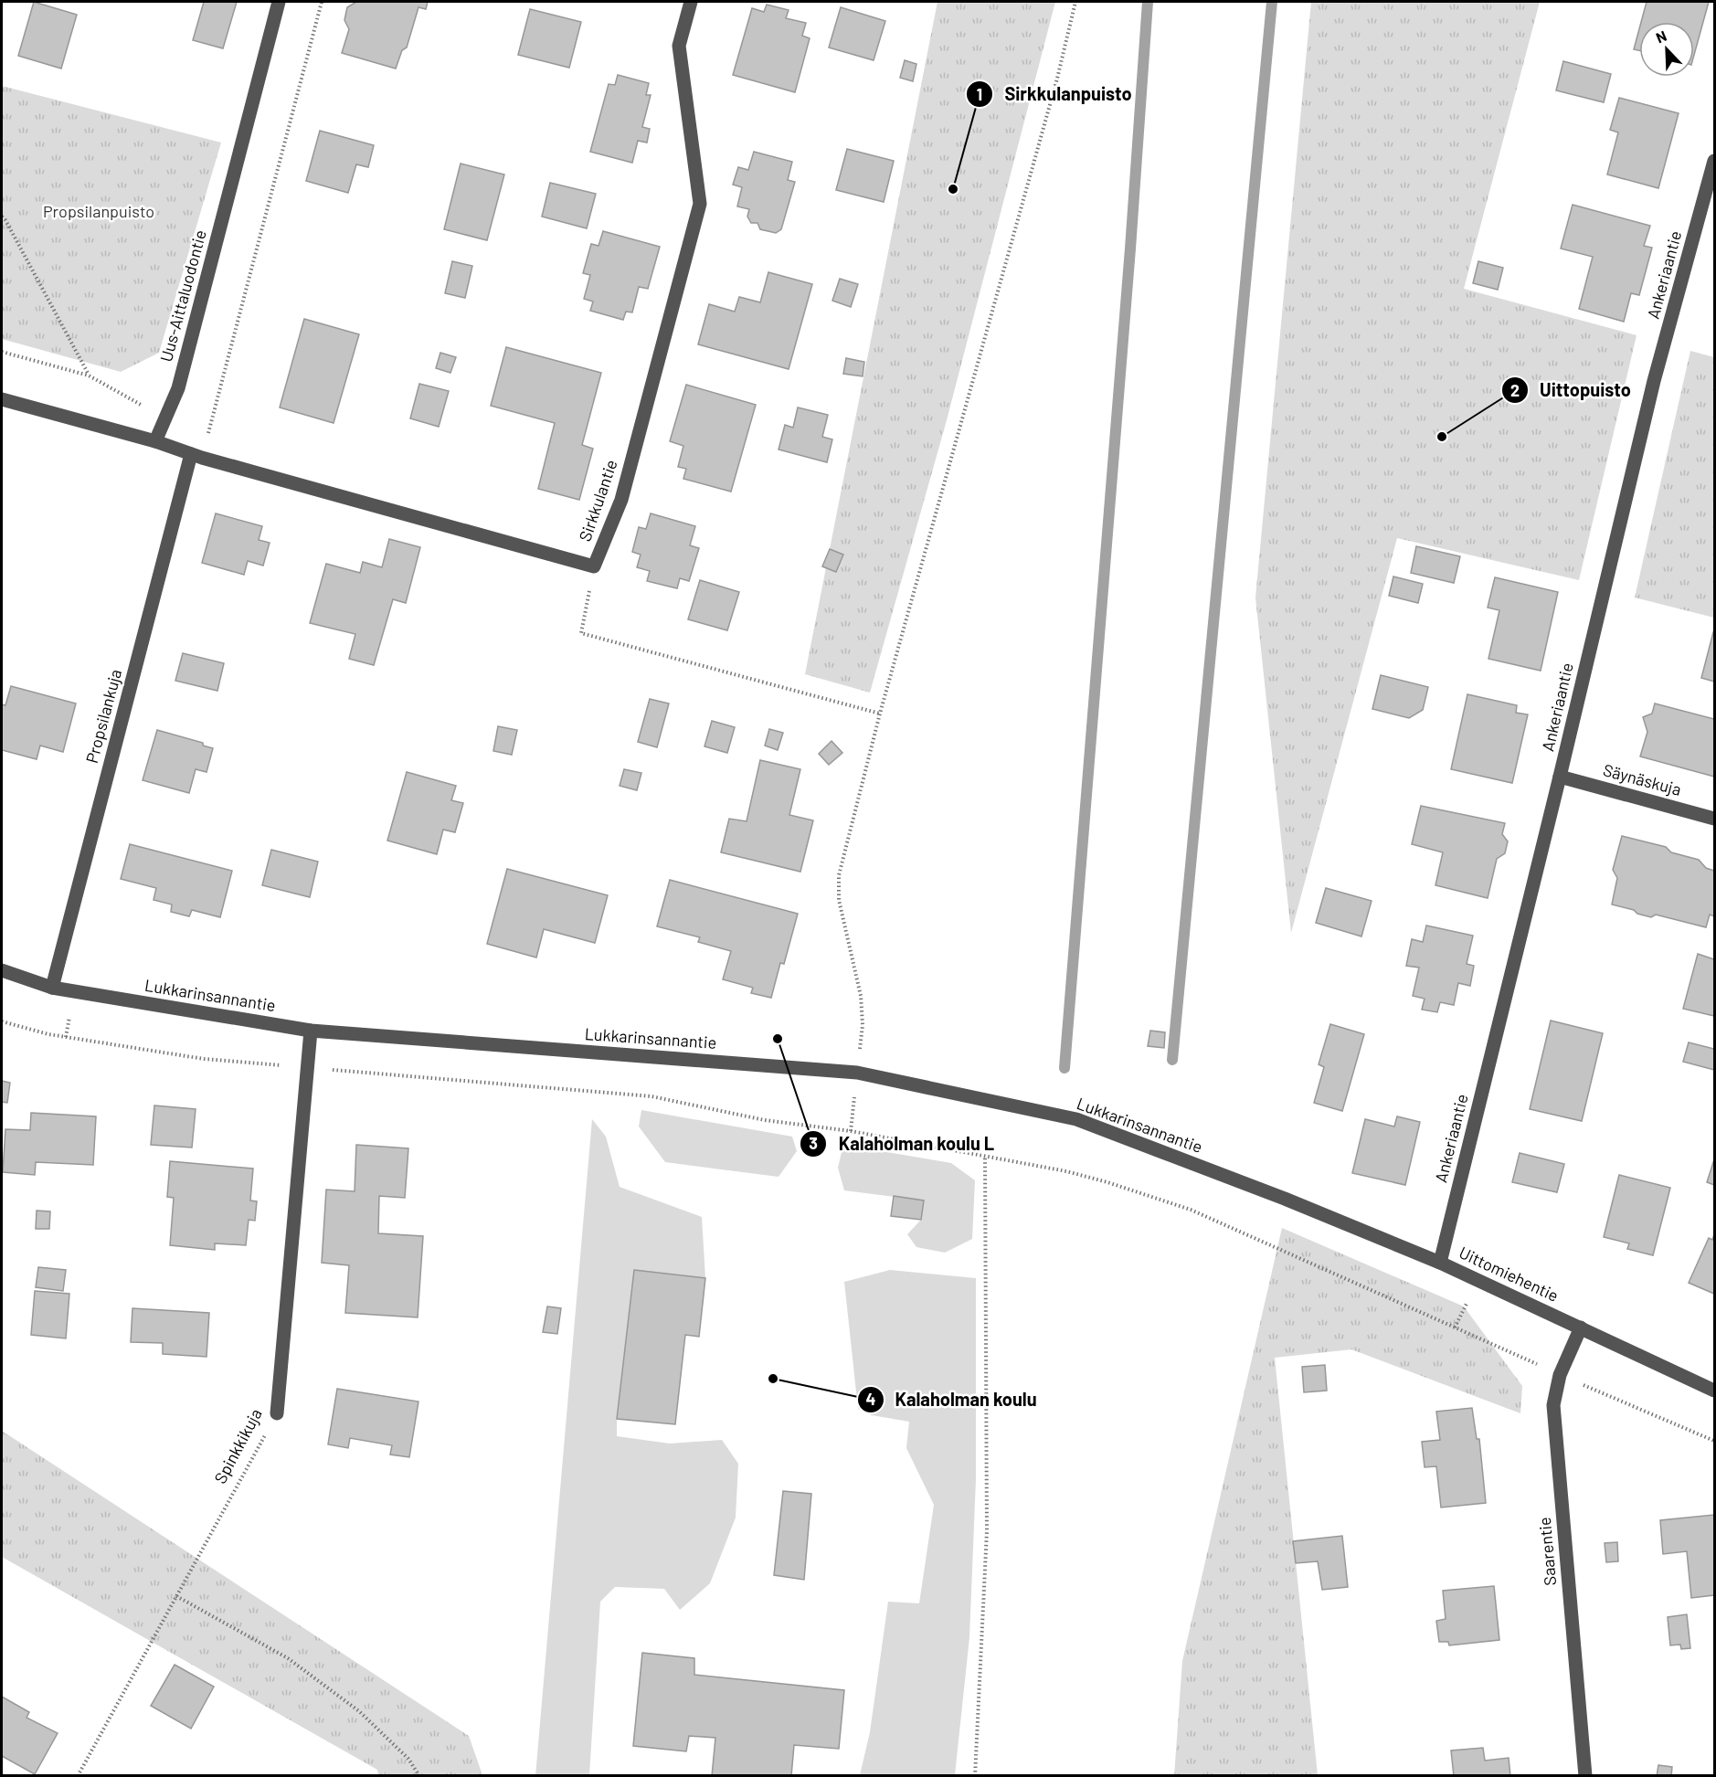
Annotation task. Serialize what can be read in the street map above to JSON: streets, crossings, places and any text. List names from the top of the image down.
{
  "streets": {
    "street": [
      "Ankeriaantie",
      "Uus-Aittaluodontie",
      "Sirkkulantie",
      "Propsilankuja",
      "Säynäskuja",
      "Lukkarinsannantie",
      "Uittomiehentie",
      "Spinkkikuja",
      "Saarentie"
    ]
  },
  "crossings": [
    ["Ankeriaantie", "Säynäskuja"],
    ["Ankeriaantie", "Uittomiehentie"],
    ["Uus-Aittaluodontie", "Sirkkulantie"],
    ["Sirkkulantie", "Propsilankuja"],
    ["Propsilankuja", "Lukkarinsannantie"],
    ["Lukkarinsannantie", "Uittomiehentie"],
    ["Lukkarinsannantie", "Spinkkikuja"],
    ["Uittomiehentie", "Saarentie"]
  ],
  "parks": ["Propsilanpuisto"],
  "places": [
    "Sirkkulanpuisto",
    "Uittopuisto",
    "Kalaholman koulu L",
    "Kalaholman koulu"
  ],
  "north": "top left"
}
